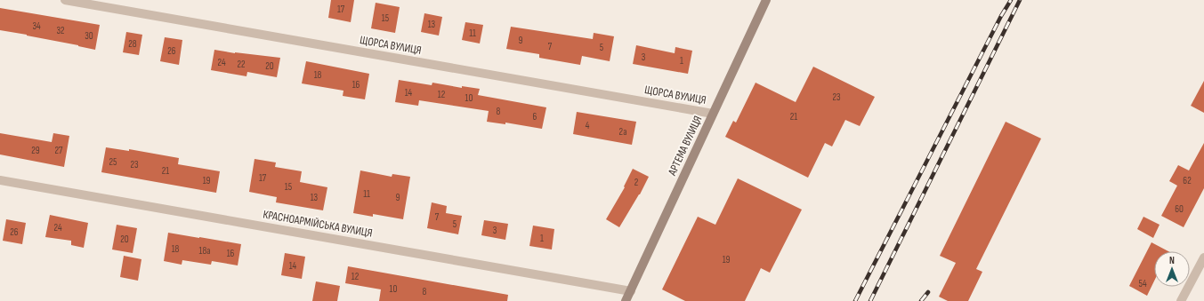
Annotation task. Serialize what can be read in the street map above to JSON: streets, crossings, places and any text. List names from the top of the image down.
{
  "streets": {
    "main road": ["АРТЕМА ВУЛИЦЯ"],
    "street": ["ЩОРСА ВУЛИЦЯ", "КРАСНОАРМІЙСЬКА ВУЛИЦЯ"]
  },
  "crossings": [
    ["ЩОРСА ВУЛИЦЯ", "АРТЕМА ВУЛИЦЯ"],
    ["АРТЕМА ВУЛИЦЯ", "КРАСНОАРМІЙСЬКА ВУЛИЦЯ"]
  ],
  "house_numbers": [
    "17",
    "15",
    "13",
    "34",
    "32",
    "11",
    "30",
    "9",
    "28",
    "7",
    "5",
    "26",
    "3",
    "1",
    "24",
    "22",
    "20",
    "18",
    "16",
    "14",
    "12",
    "23",
    "10",
    "8",
    "6",
    "21",
    "4",
    "2а",
    "29",
    "27",
    "25",
    "23",
    "21",
    "17",
    "19",
    "62",
    "2",
    "15",
    "11",
    "13",
    "9",
    "60",
    "7",
    "5",
    "24",
    "3",
    "26",
    "1",
    "20",
    "18",
    "18а",
    "16",
    "19",
    "14",
    "12",
    "54",
    "10",
    "8"
  ],
  "north": "top"
}
